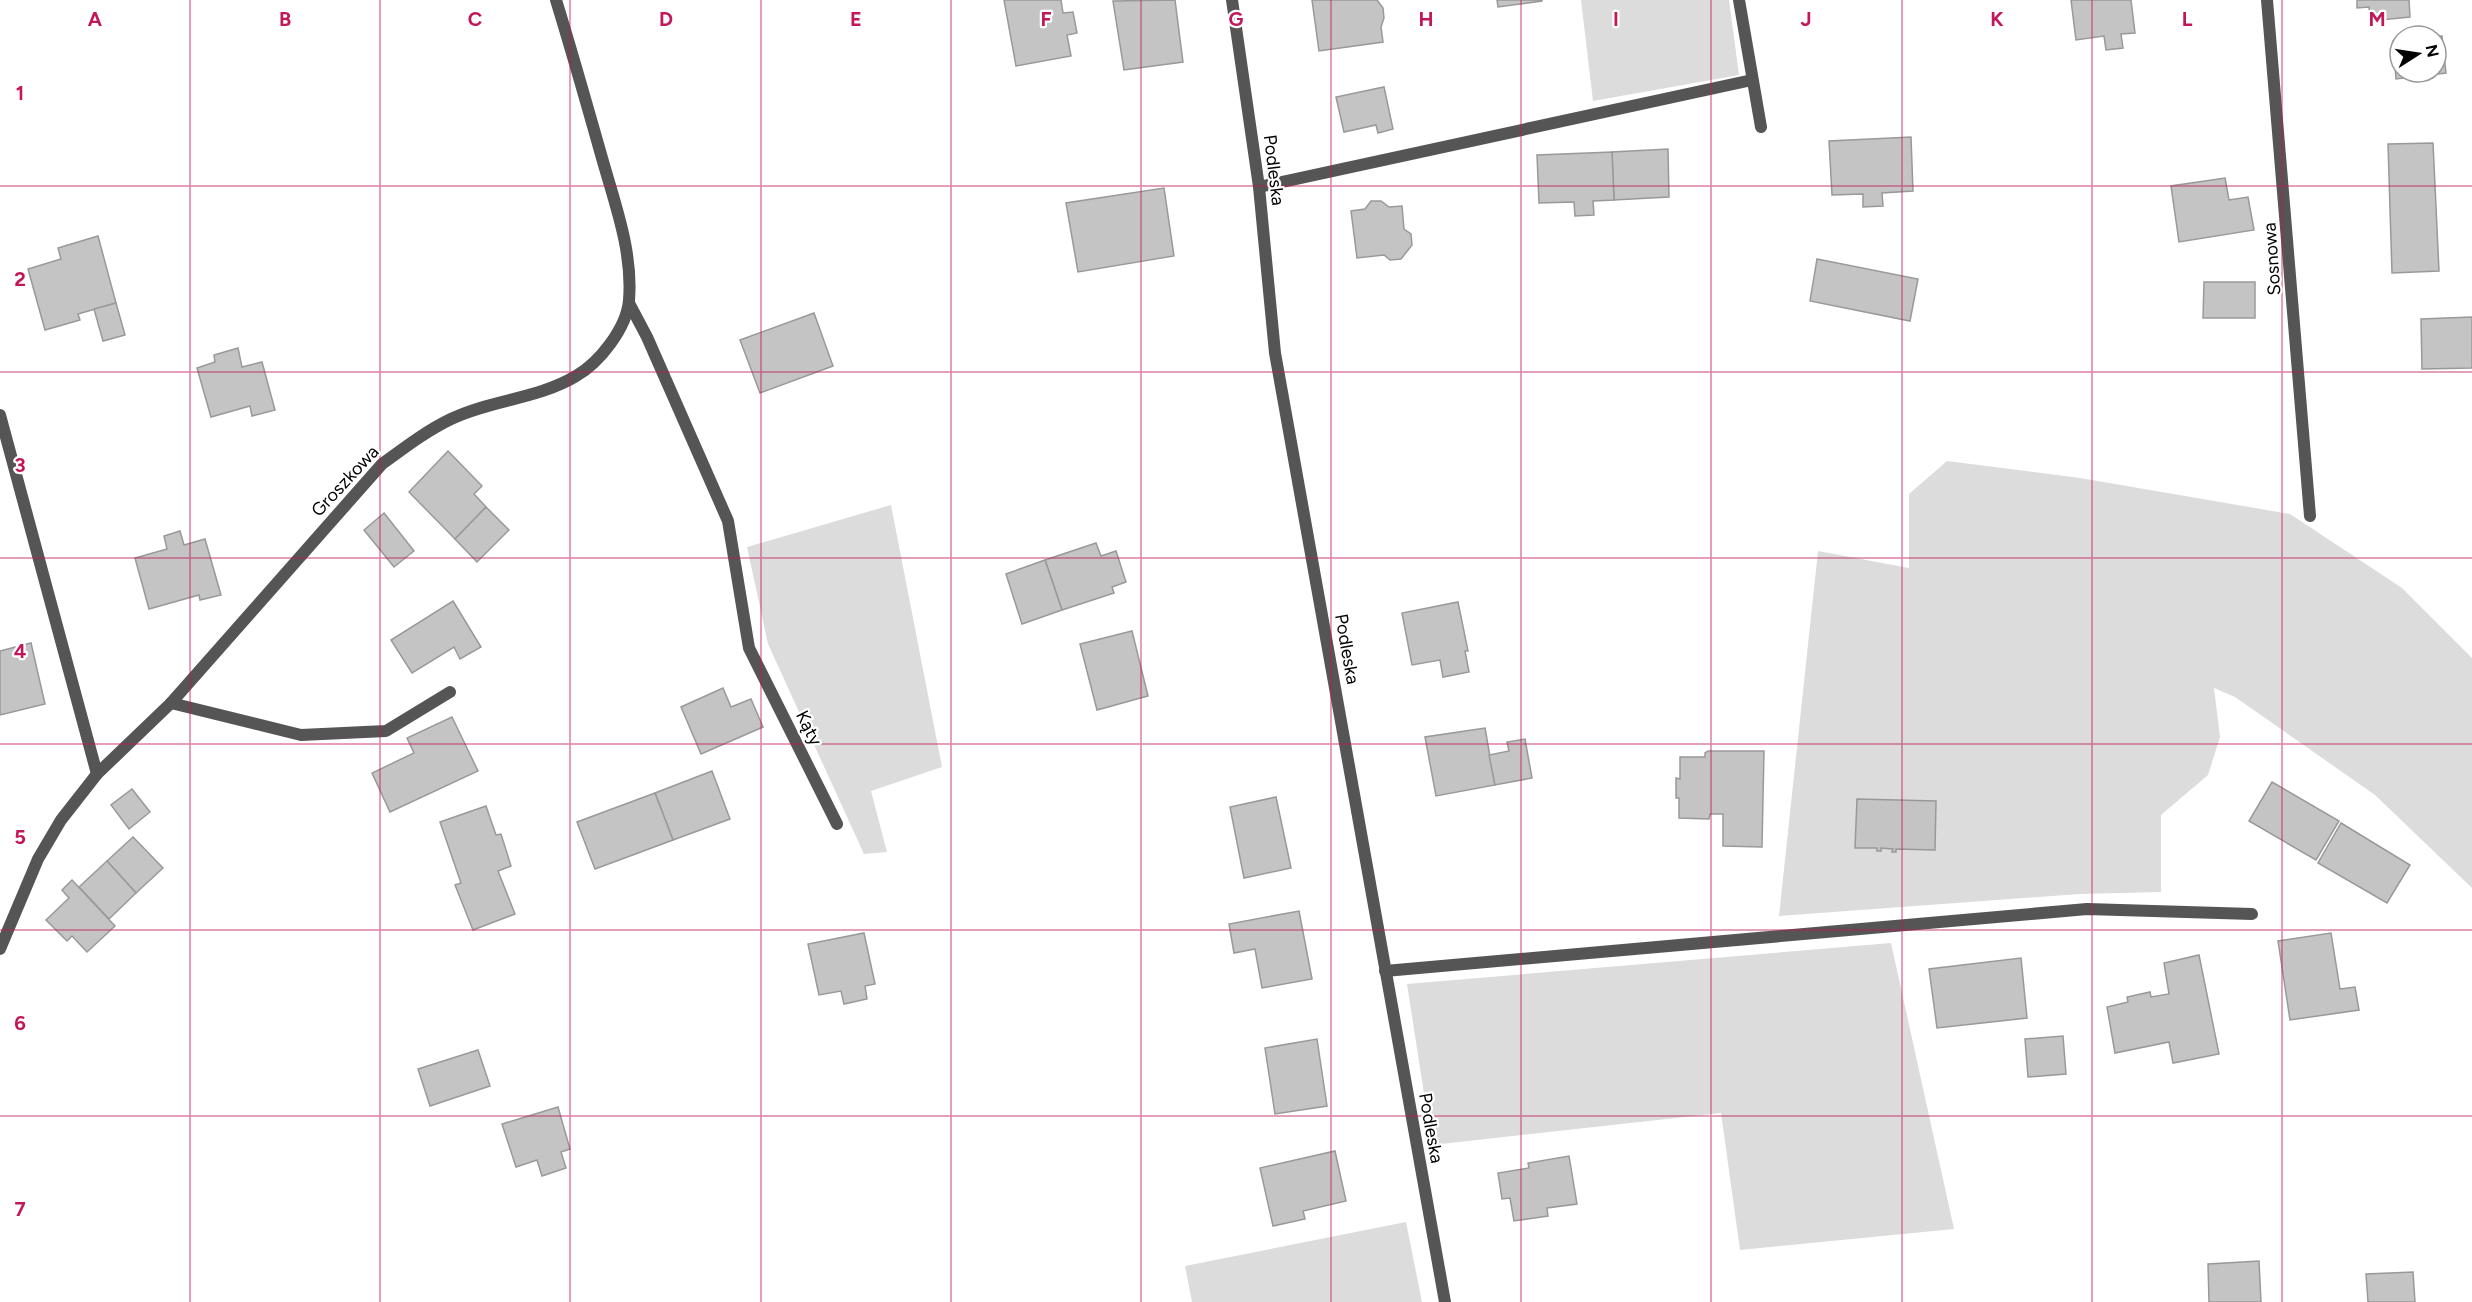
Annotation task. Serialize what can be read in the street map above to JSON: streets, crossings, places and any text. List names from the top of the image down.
{
  "streets": {
    "street": [
      "Podleska",
      "Sosnowa",
      "Groszkowa",
      "Kąty"
    ]
  },
  "crossings": [
    ["Groszkowa", "Kąty"]
  ],
  "north": "right",
  "grid": {
    "columns": [
      "A",
      "B",
      "C",
      "D",
      "E",
      "F",
      "G",
      "H",
      "I",
      "J",
      "K",
      "L",
      "M"
    ],
    "rows": [
      "1",
      "2",
      "3",
      "4",
      "5",
      "6",
      "7"
    ]
  }
}
